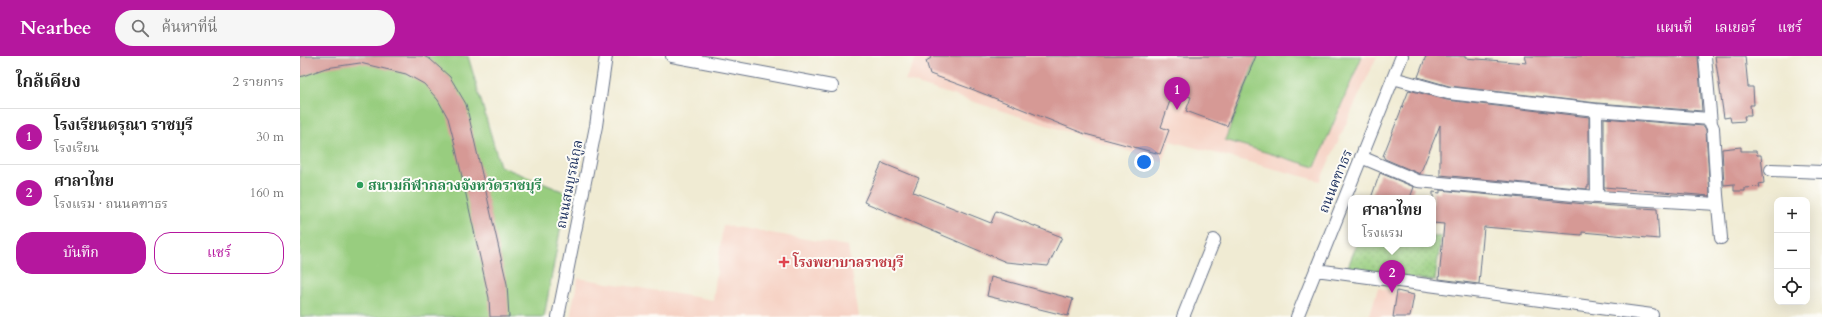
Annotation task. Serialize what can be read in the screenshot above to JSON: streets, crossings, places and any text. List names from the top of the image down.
{
  "streets": {
    "street": ["ถนนคฑาธร", "ถนนสมบูรณ์กูล"]
  },
  "places": {
    "other": ["สนามกีฬากลางจังหวัดราชบุรี"],
    "health": ["โรงพยาบาลราชบุรี"]
  },
  "page": {
    "header": "Nearbee",
    "search": "ค้นหาที่นี่",
    "nav": ["แผนที่", "เลเยอร์", "แชร์"],
    "heading": ["ใกล้เคียง", "2 รายการ"],
    "pins": ["1", "2"],
    "list": [
      {
        "mark": "1",
        "name": "โรงเรียนดรุณา ราชบุรี",
        "note": "โรงเรียน",
        "value": "30 m"
      },
      {
        "mark": "2",
        "name": "ศาลาไทย",
        "note": "โรงแรม · ถนนคฑาธร",
        "value": "160 m"
      }
    ],
    "popup": ["ศาลาไทย", "โรงแรม"],
    "map_buttons": ["+", "−"],
    "buttons": ["บันทึก", "แชร์"]
  }
}
